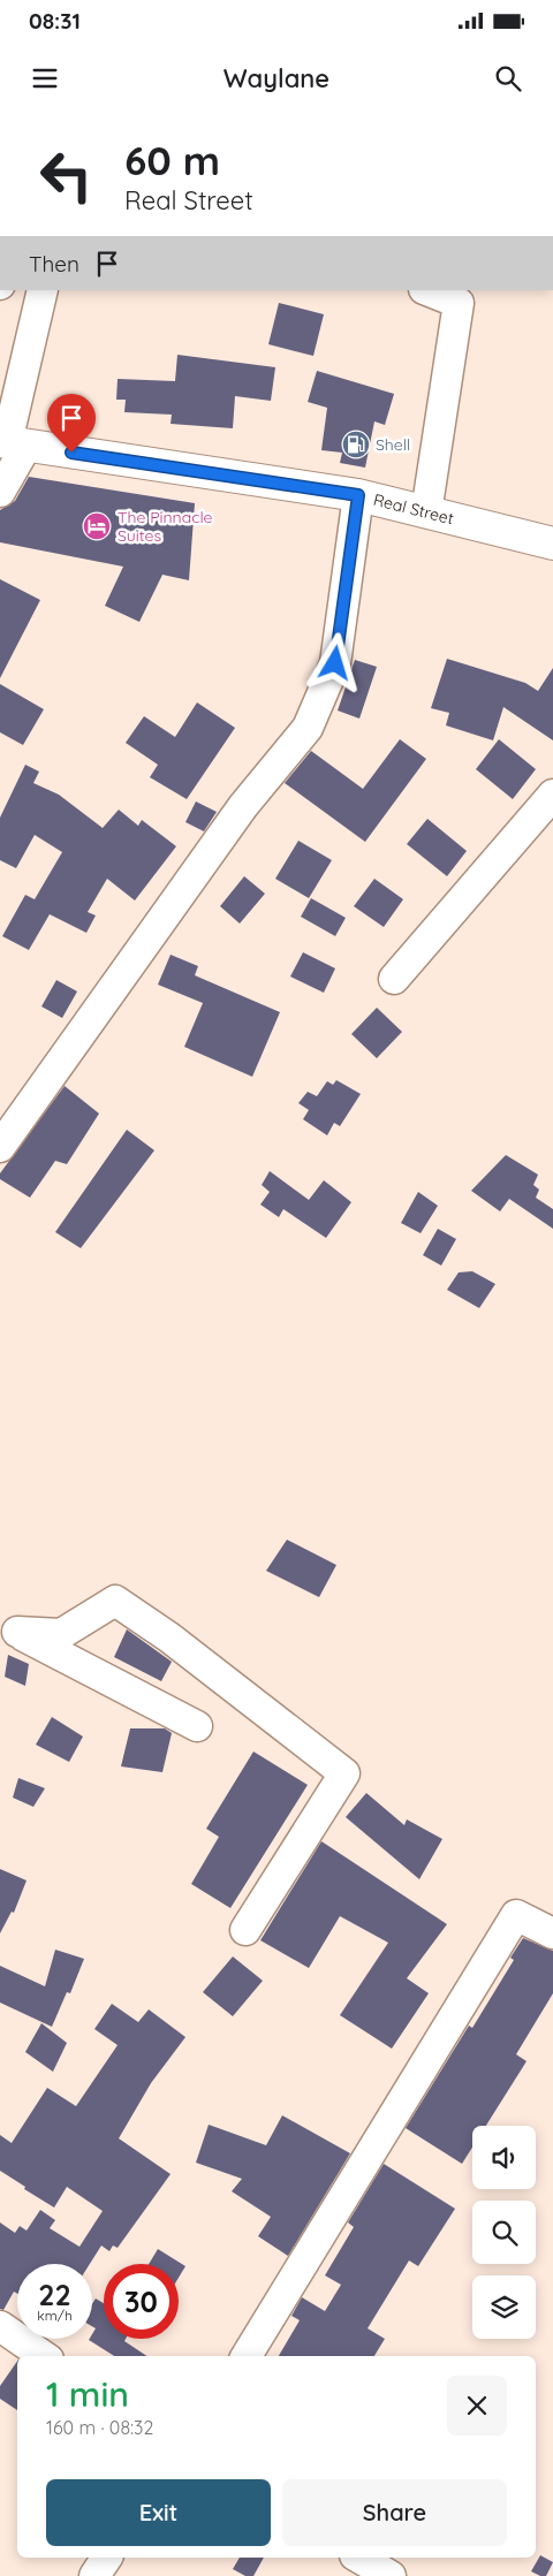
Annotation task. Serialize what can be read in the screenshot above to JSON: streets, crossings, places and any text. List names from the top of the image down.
{
  "streets": {
    "main road": ["Real Street"]
  },
  "places": {
    "fuel station": ["Shell"],
    "hotel": ["The Pinnacle Suites"]
  },
  "page": {
    "status": "08:31",
    "header": "Waylane",
    "turn": ["60 m", "Real Street"],
    "then": "Then",
    "speed": "22 km/h",
    "limit": "30",
    "heading": ["1 min", "160 m · 08:32"],
    "buttons": ["Exit", "Share"]
  }
}
